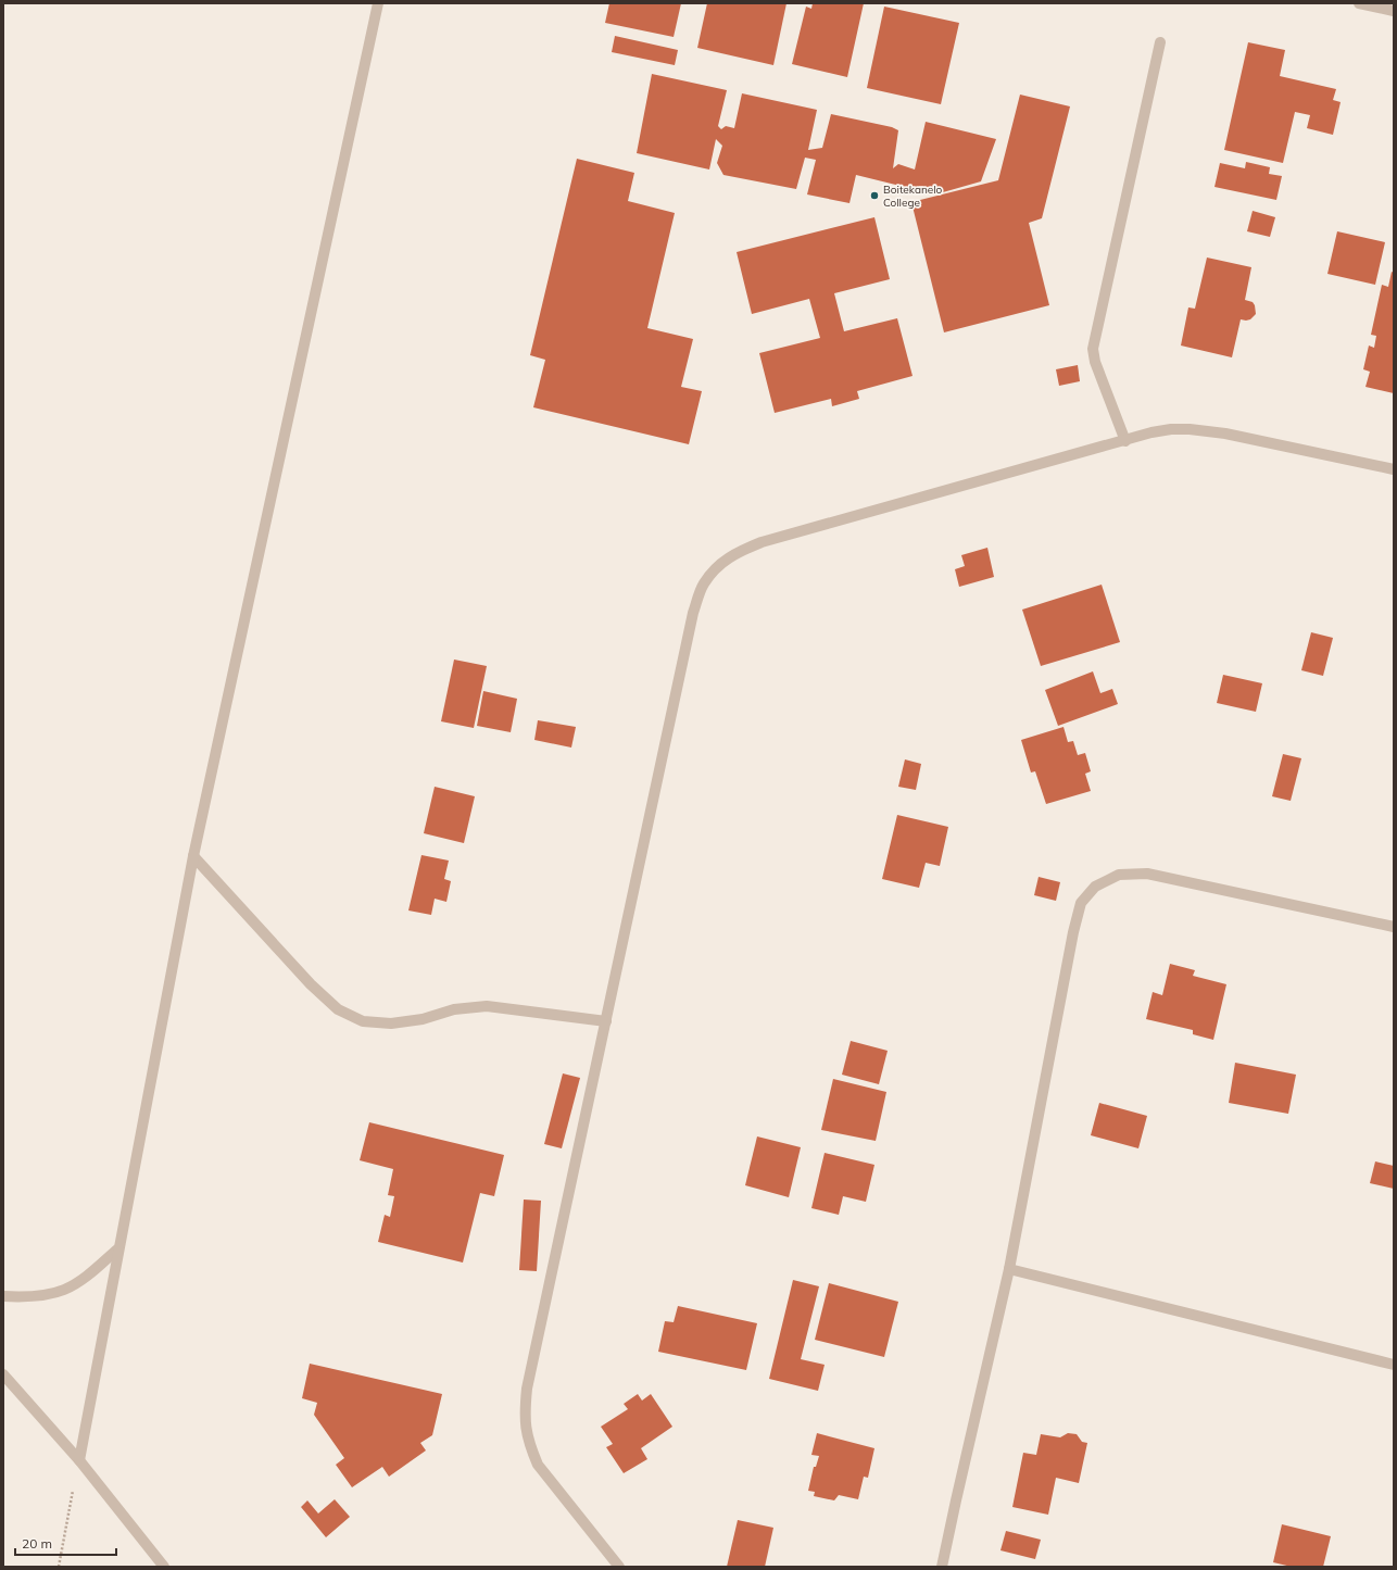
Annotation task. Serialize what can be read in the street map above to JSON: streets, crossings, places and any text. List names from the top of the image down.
{
  "places": ["Boitekanelo College"],
  "scale_bar": "20 m"
}
